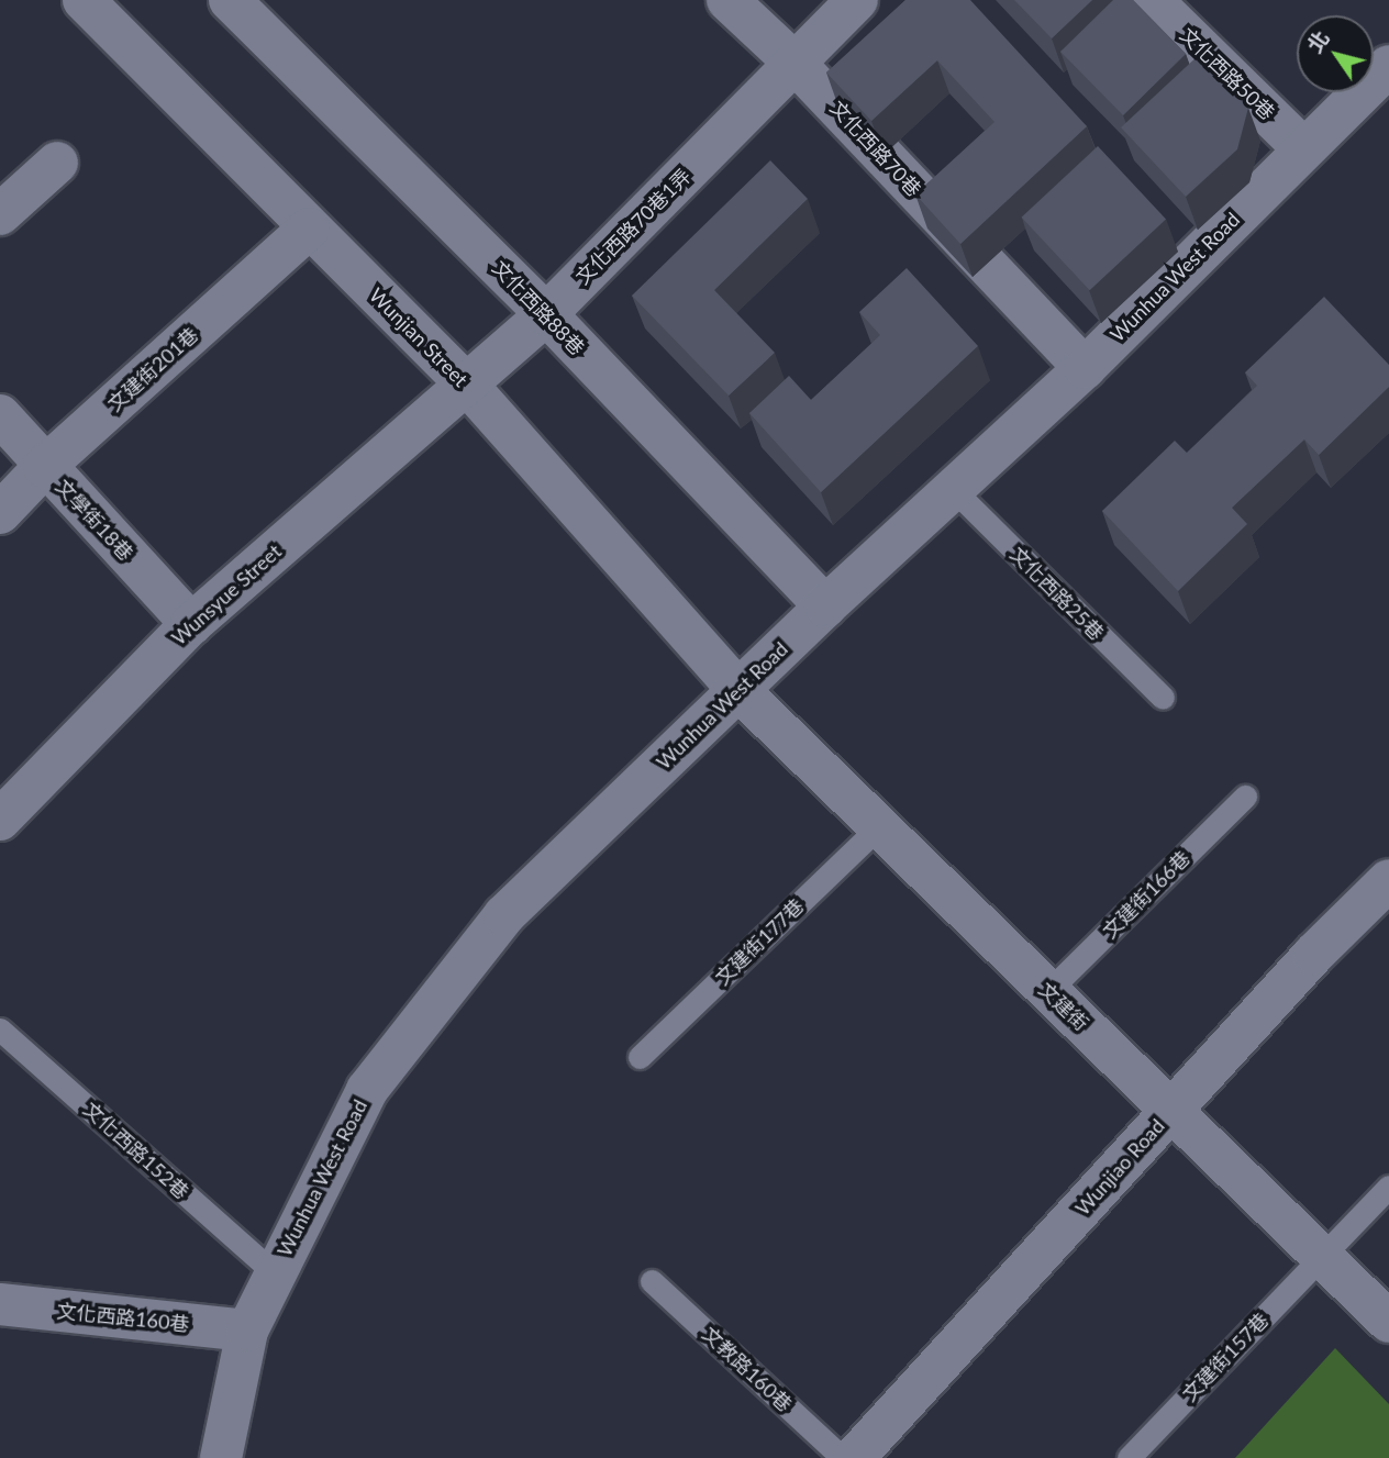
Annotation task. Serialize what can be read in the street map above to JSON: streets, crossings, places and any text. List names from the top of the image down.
{
  "streets": {
    "street": [
      "文化西路50巷",
      "文化西路70巷",
      "文化西路70巷1弄",
      "Wunhua West Road",
      "文化西路88巷",
      "Wunjian Street",
      "文建街201巷",
      "文學街18巷",
      "Wunsyue Street",
      "文建街",
      "Wunjiao Road",
      "文化西路160巷"
    ],
    "lane": [
      "文化西路25巷",
      "文建街166巷",
      "文建街177巷",
      "文化西路152巷",
      "文建街157巷",
      "文教路160巷"
    ]
  },
  "crossings": [
    ["文化西路50巷", "Wunhua West Road"],
    ["文化西路70巷", "文化西路70巷1弄"],
    ["文化西路70巷", "Wunhua West Road"],
    ["文化西路70巷1弄", "文化西路88巷"],
    ["文化西路70巷1弄", "Wunjian Street"],
    ["文化西路70巷1弄", "Wunsyue Street"],
    ["Wunhua West Road", "文化西路88巷"],
    ["Wunhua West Road", "Wunjian Street"],
    ["Wunhua West Road", "文化西路25巷"],
    ["Wunhua West Road", "文建街"],
    ["Wunhua West Road", "文化西路152巷"],
    ["Wunhua West Road", "文化西路160巷"],
    ["Wunjian Street", "文建街201巷"],
    ["Wunjian Street", "Wunsyue Street"],
    ["Wunjian Street", "文建街"],
    ["文建街201巷", "文學街18巷"],
    ["文學街18巷", "Wunsyue Street"],
    ["文建街166巷", "文建街"],
    ["文建街177巷", "文建街"],
    ["文建街", "Wunjiao Road"],
    ["文建街", "文建街157巷"]
  ],
  "north": "top left"
}
